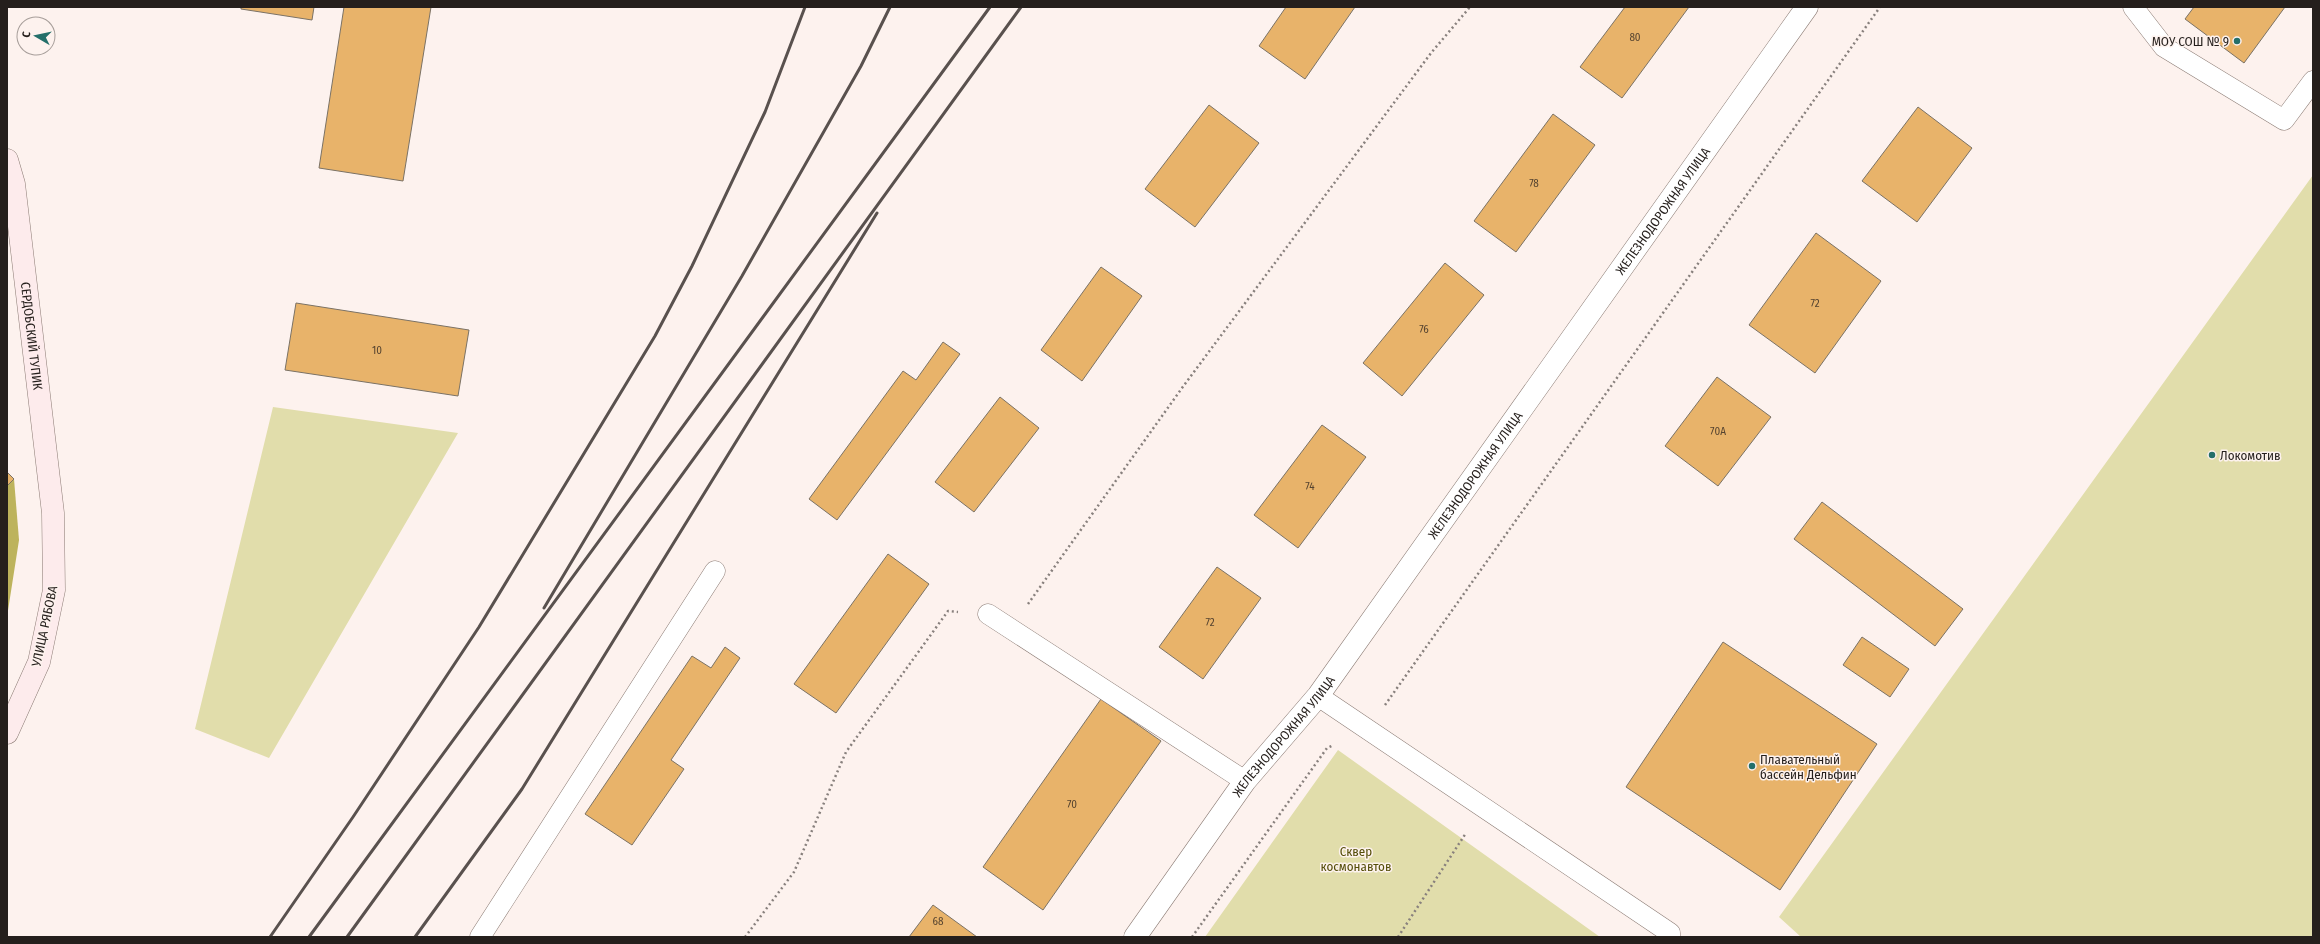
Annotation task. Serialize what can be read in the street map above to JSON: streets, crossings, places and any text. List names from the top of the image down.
{
  "streets": {
    "street": ["ЖЕЛЕЗНОДОРОЖНАЯ УЛИЦА", "СЕРДОБСКИЙ ТУПИК", "УЛИЦА РЯБОВА"]
  },
  "crossings": [
    ["СЕРДОБСКИЙ ТУПИК", "УЛИЦА РЯБОВА"]
  ],
  "parks": ["Сквер космонавтов"],
  "places": ["МОУ СОШ № 9", "Локомотив", "Плавательный бассейн Дельфин"],
  "house_numbers": [
    "80",
    "78",
    "72",
    "76",
    "10",
    "70А",
    "74",
    "72",
    "70",
    "68"
  ],
  "north": "left"
}
